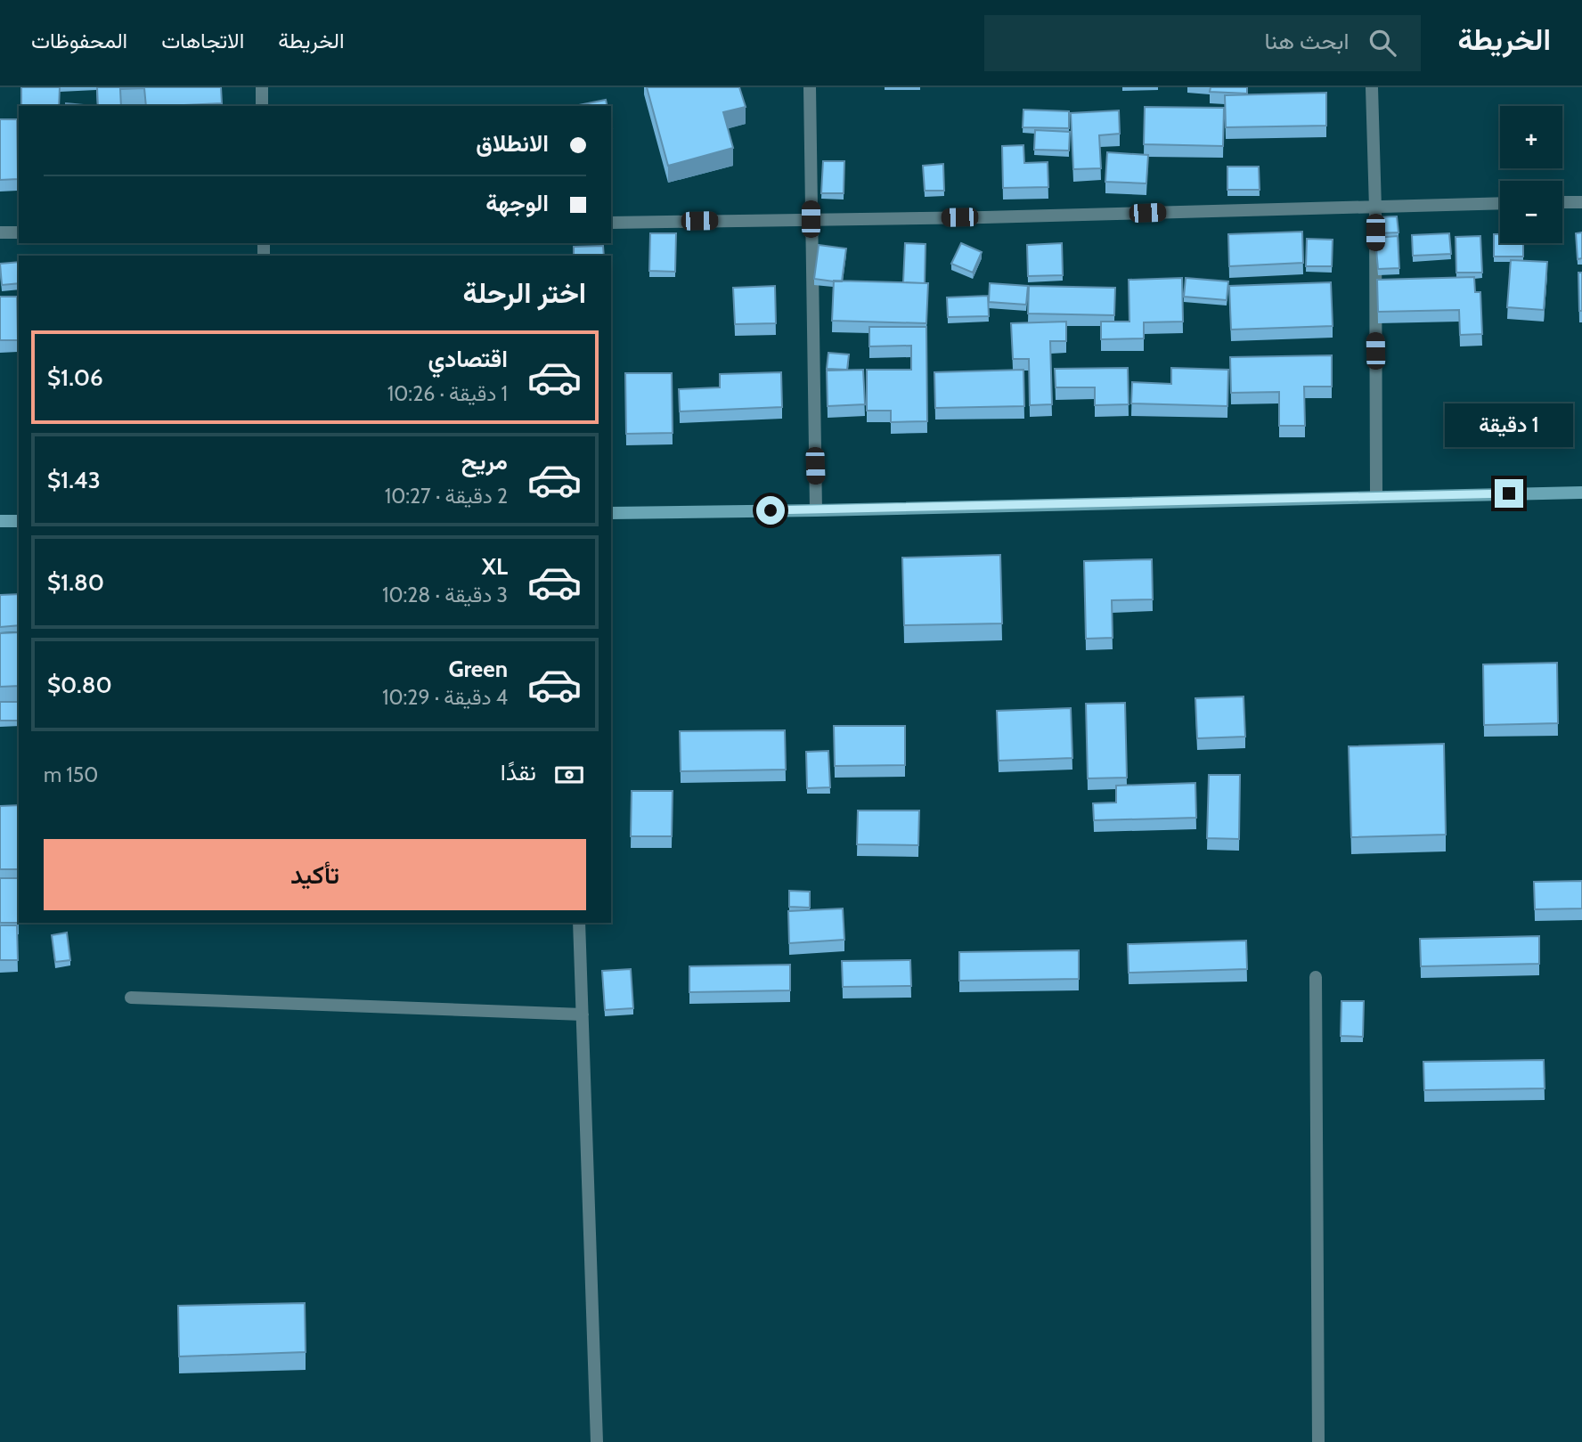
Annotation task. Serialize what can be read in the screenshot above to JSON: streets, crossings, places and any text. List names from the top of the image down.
{
  "page": {
    "header": "الخريطة",
    "search": "ابحث هنا",
    "nav": ["الخريطة", "الاتجاهات", "المحفوظات"],
    "map_buttons": ["+", "−"],
    "banner": ["الانطلاق", "الوجهة"],
    "heading": "اختر الرحلة",
    "list": [
      {
        "name": "اقتصادي",
        "note": "1 دقيقة · 10:26",
        "value": "$1.06"
      },
      {
        "name": "مريح",
        "note": "2 دقيقة · 10:27",
        "value": "$1.43"
      },
      {
        "name": "XL",
        "note": "3 دقيقة · 10:28",
        "value": "$1.80"
      },
      {
        "name": "Green",
        "note": "4 دقيقة · 10:29",
        "value": "$0.80"
      }
    ],
    "bubble": "1 دقيقة",
    "pay": ["نقدًا", "150 m"],
    "buttons": "تأكيد"
  }
}
